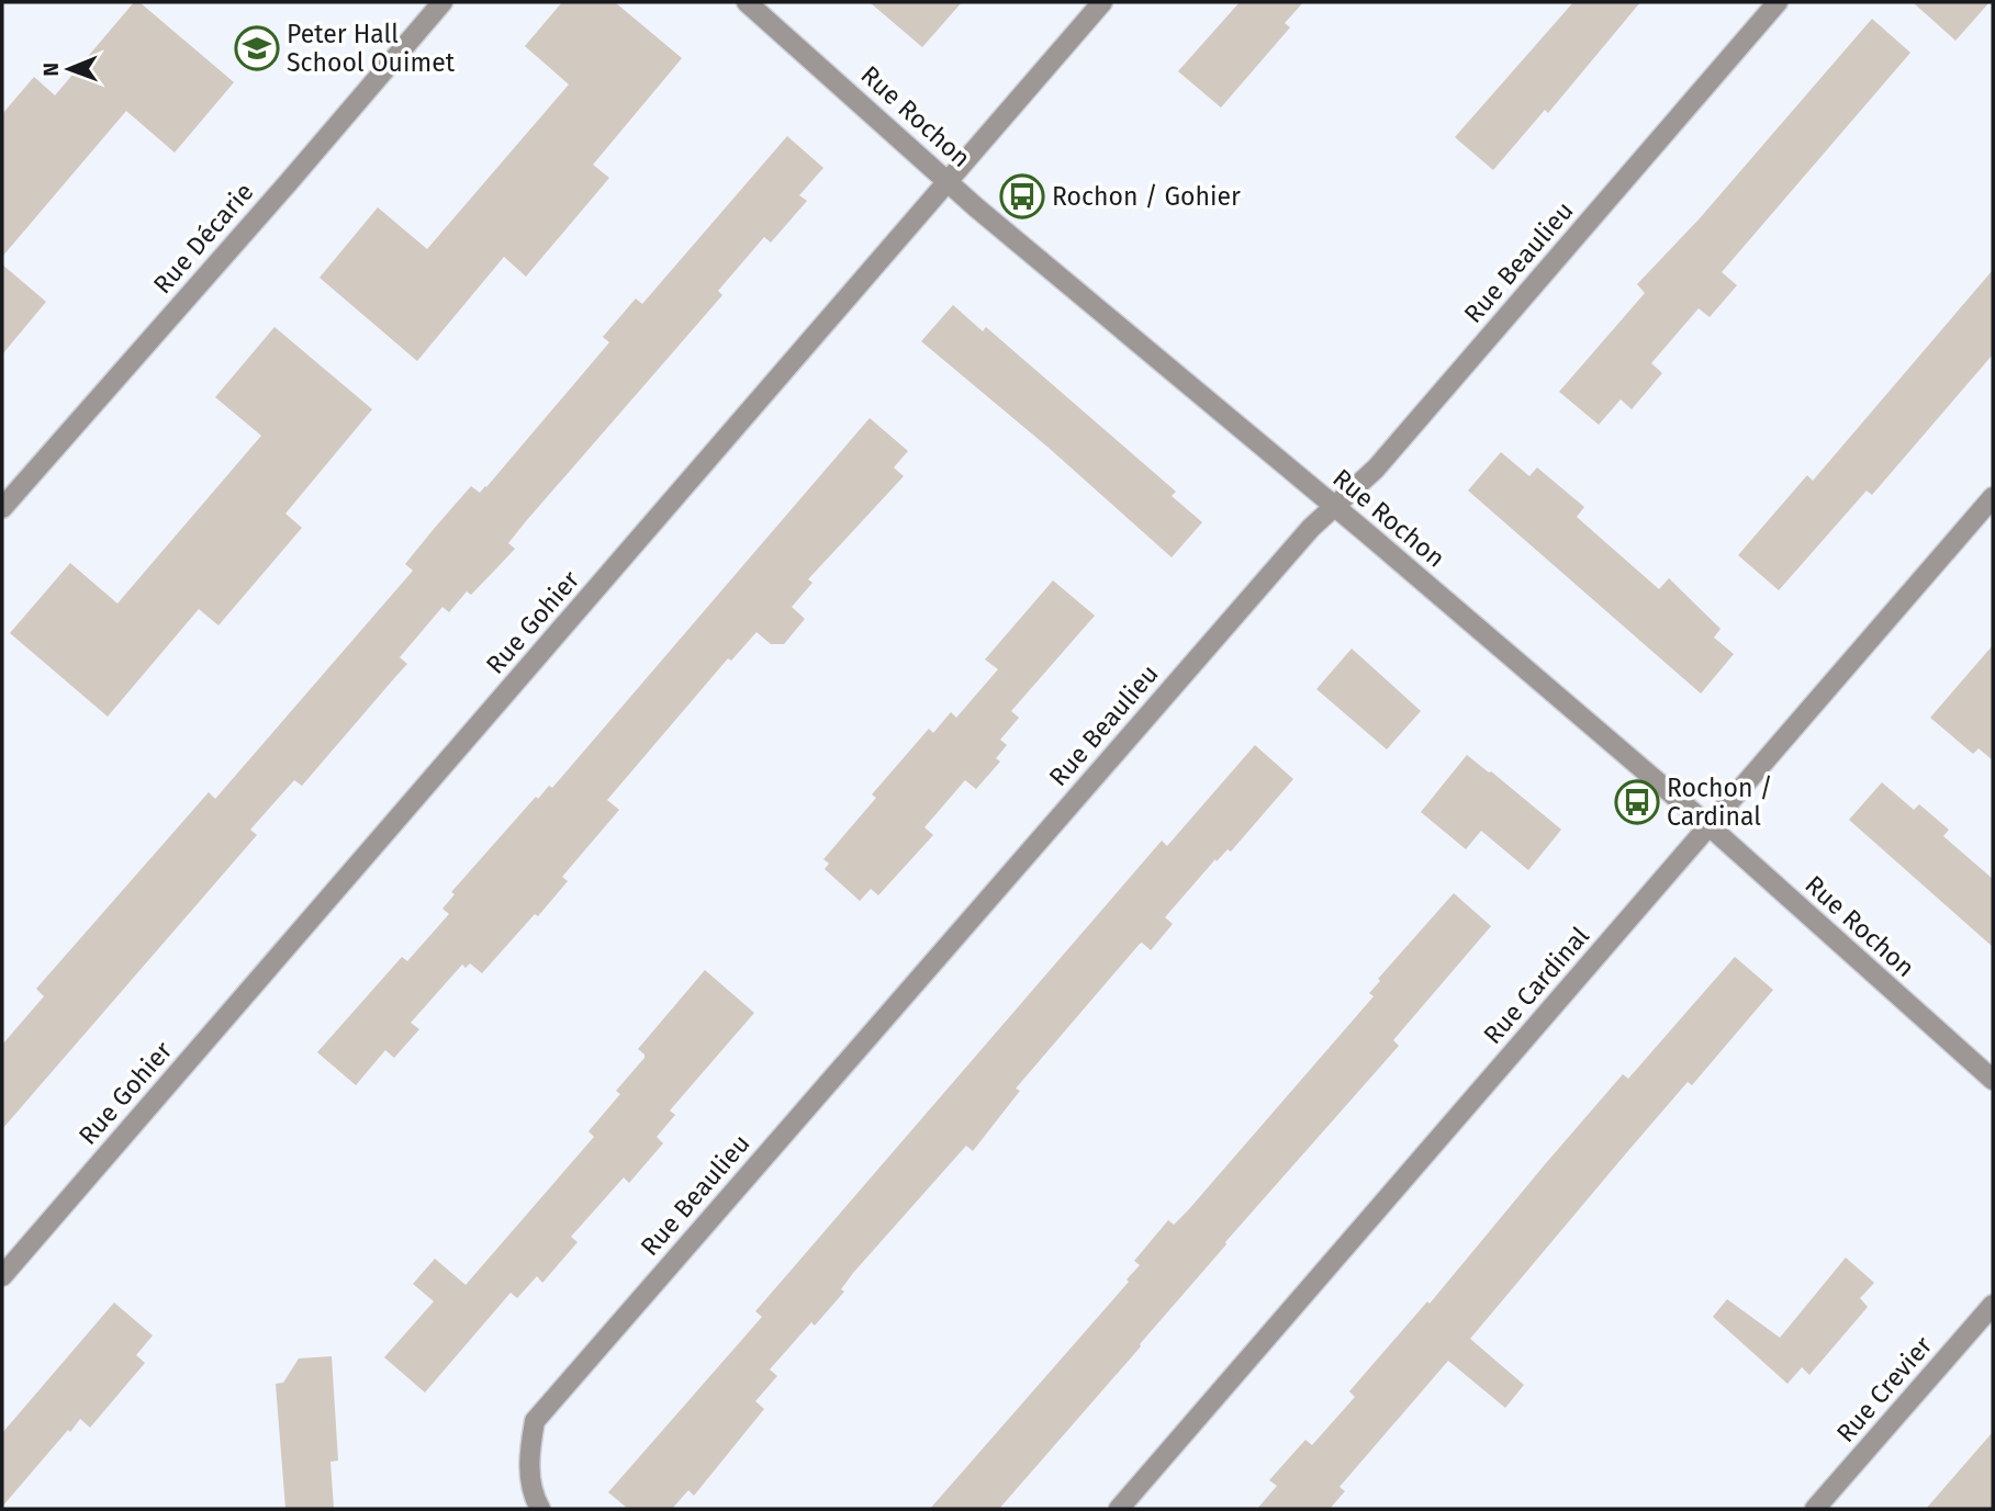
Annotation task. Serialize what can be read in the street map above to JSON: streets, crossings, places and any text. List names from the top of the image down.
{
  "streets": {
    "street": [
      "Rue Rochon",
      "Rue Décarie",
      "Rue Beaulieu",
      "Rue Gohier",
      "Rue Cardinal",
      "Rue Crevier"
    ]
  },
  "crossings": [
    ["Rue Rochon", "Rue Beaulieu"],
    ["Rue Rochon", "Rue Gohier"],
    ["Rue Rochon", "Rue Cardinal"]
  ],
  "places": {
    "school or university": ["Peter Hall School Ouimet"],
    "bus stop": ["Rochon / Gohier", "Rochon / Cardinal"]
  },
  "north": "left"
}
